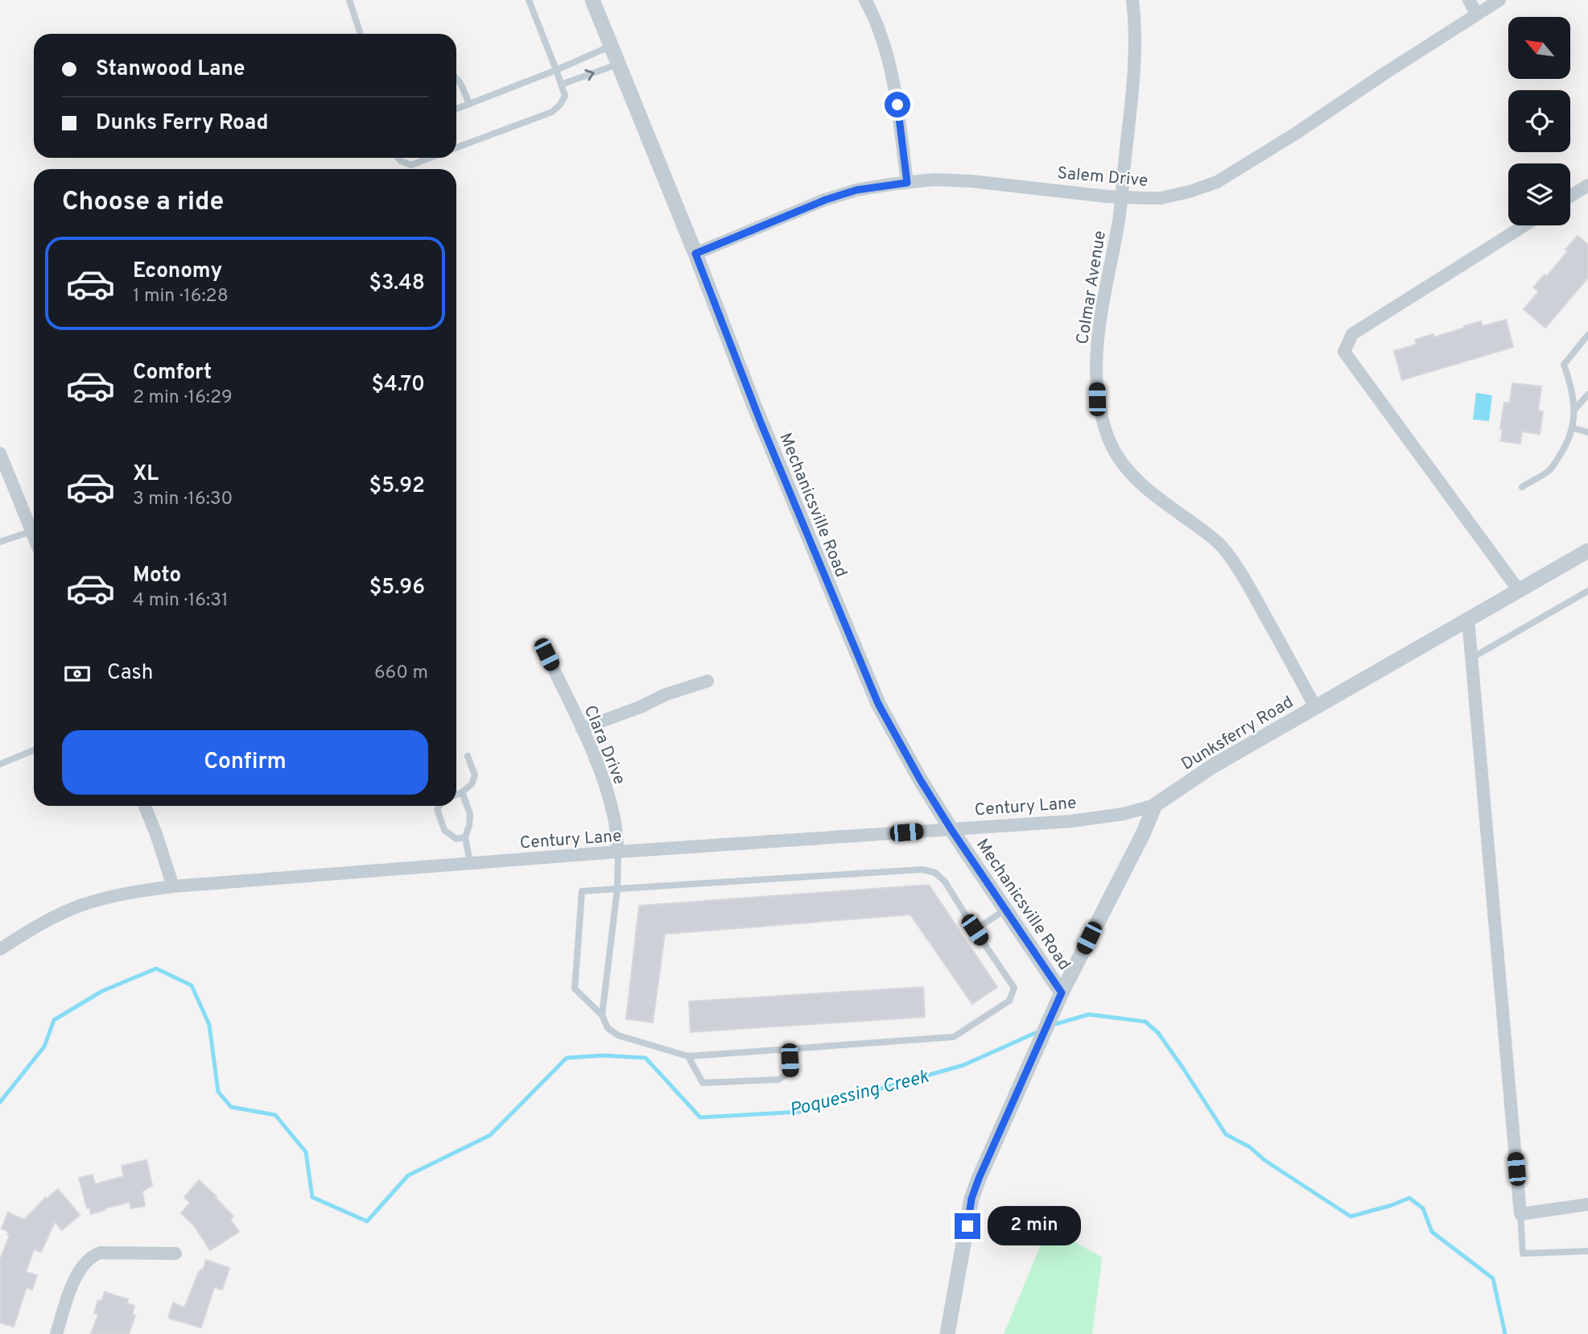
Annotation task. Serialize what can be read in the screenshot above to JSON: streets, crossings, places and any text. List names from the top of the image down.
{
  "streets": {
    "street": [
      "Salem Drive",
      "Colmar Avenue",
      "Mechanicsville Road",
      "Dunksferry Road",
      "Clara Drive",
      "Century Lane"
    ]
  },
  "crossings": [
    ["Salem Drive", "Colmar Avenue"],
    ["Salem Drive", "Mechanicsville Road"],
    ["Colmar Avenue", "Dunksferry Road"],
    ["Mechanicsville Road", "Century Lane"],
    ["Dunksferry Road", "Century Lane"],
    ["Clara Drive", "Century Lane"]
  ],
  "water": ["Poquessing Creek"],
  "north": "top left",
  "page": {
    "banner": ["Stanwood Lane", "Dunks Ferry Road"],
    "heading": "Choose a ride",
    "list": [
      {
        "name": "Economy",
        "note": "1 min · 16:28",
        "value": "$3.48"
      },
      {
        "name": "Comfort",
        "note": "2 min · 16:29",
        "value": "$4.70"
      },
      {
        "name": "XL",
        "note": "3 min · 16:30",
        "value": "$5.92"
      },
      {
        "name": "Moto",
        "note": "4 min · 16:31",
        "value": "$5.96"
      }
    ],
    "pay": ["Cash", "660 m"],
    "buttons": "Confirm",
    "bubble": "2 min"
  }
}
